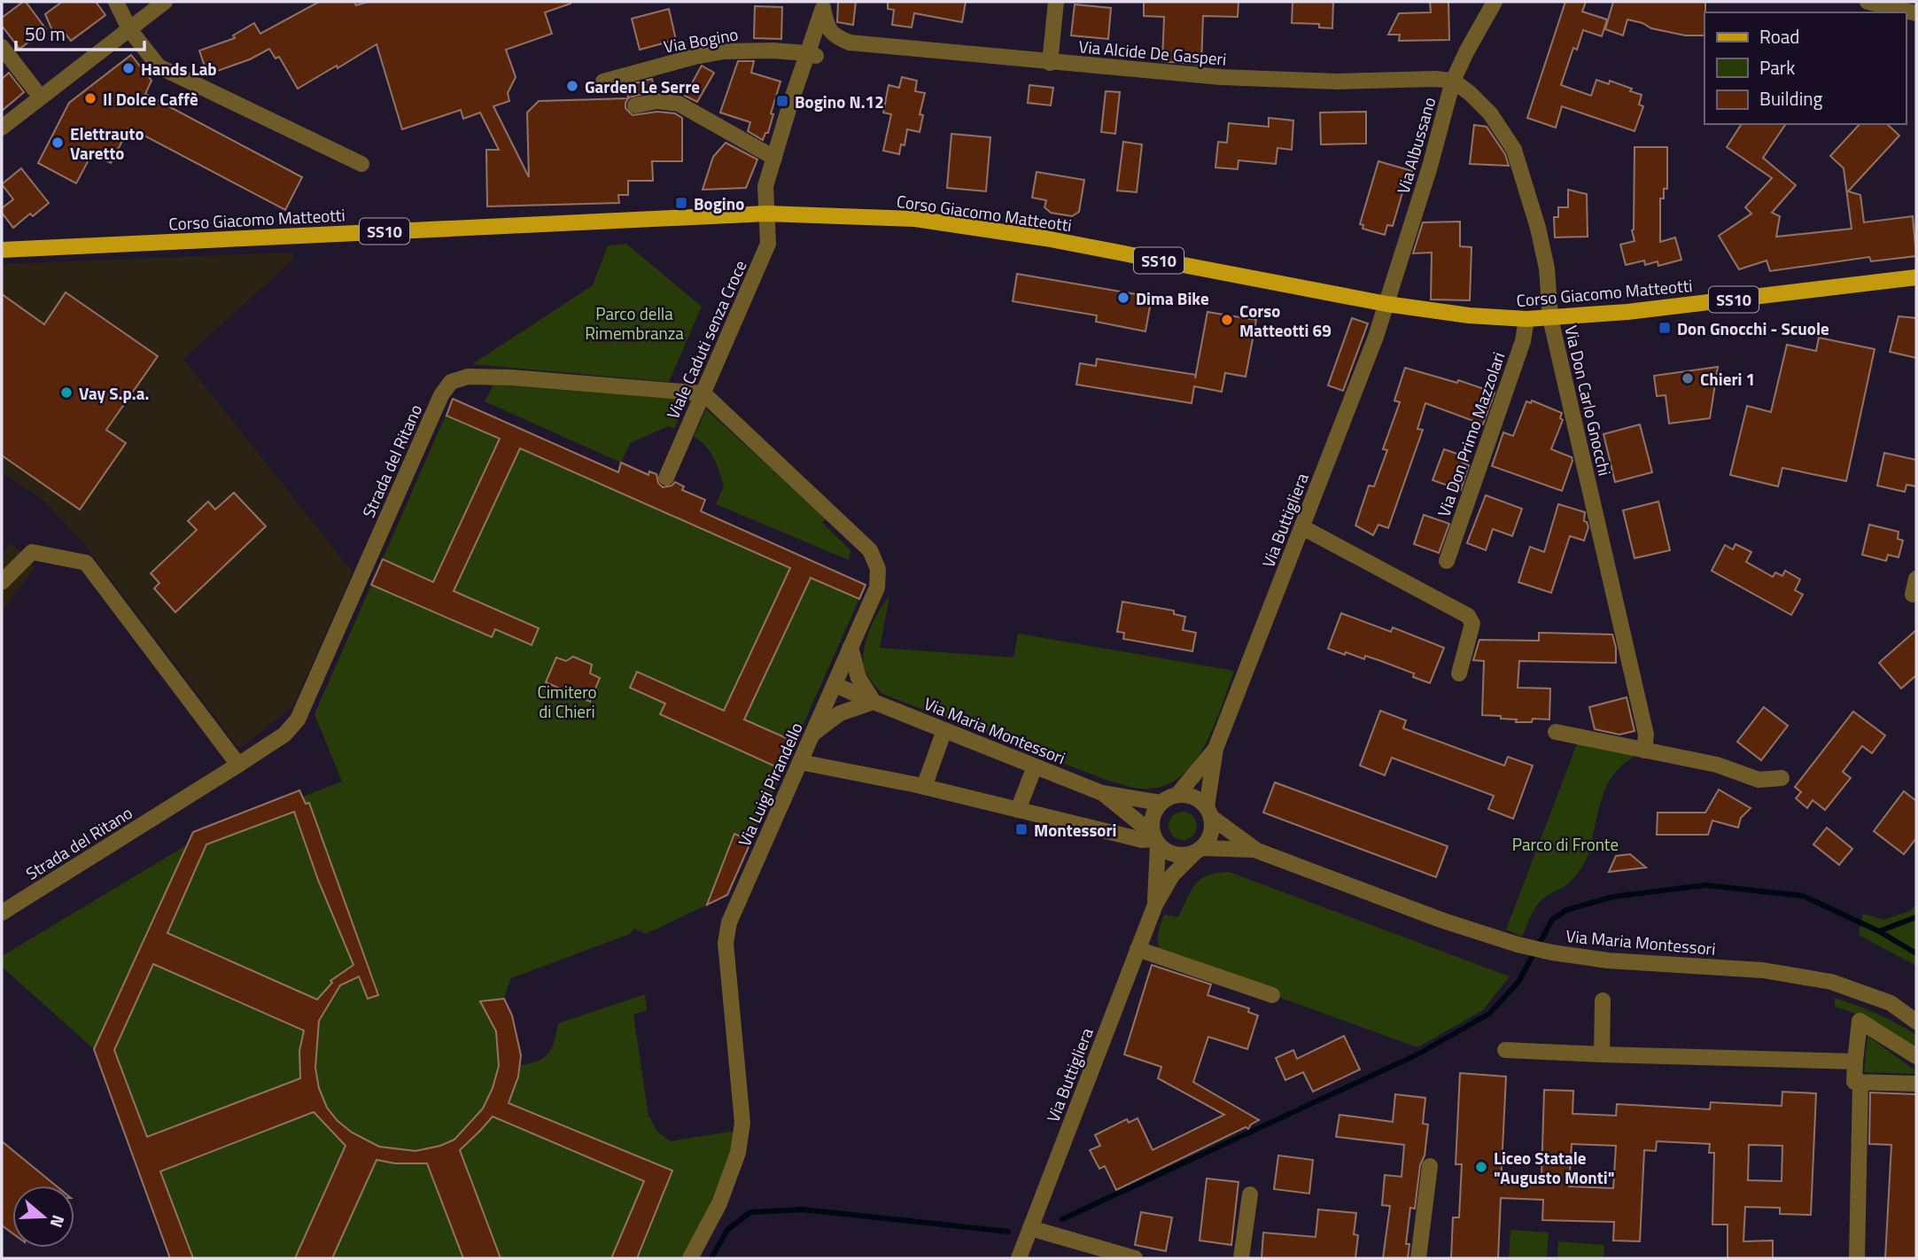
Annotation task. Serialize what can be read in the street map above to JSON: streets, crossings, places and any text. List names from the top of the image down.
{
  "streets": {
    "main road": ["Corso Giacomo Matteotti", "SS10"],
    "street": [
      "Via Bogino",
      "Via Alcide De Gasperi",
      "Via Albussano",
      "Viale Caduti senza Croce",
      "Via Don Carlo Gnocchi",
      "Via Don Primo Mazzolari",
      "Strada del Ritano",
      "Via Buttigliera",
      "Via Maria Montessori",
      "Via Luigi Pirandello"
    ]
  },
  "crossings": [
    ["Via Bogino", "Via Alcide De Gasperi"],
    ["Via Alcide De Gasperi", "Via Albussano"],
    ["Via Alcide De Gasperi", "Via Don Carlo Gnocchi"],
    ["Via Albussano", "Corso Giacomo Matteotti"],
    ["Via Albussano", "Via Don Carlo Gnocchi"],
    ["Via Albussano", "Via Buttigliera"],
    ["Corso Giacomo Matteotti", "Viale Caduti senza Croce"],
    ["Corso Giacomo Matteotti", "Via Don Carlo Gnocchi"],
    ["Corso Giacomo Matteotti", "Via Don Primo Mazzolari"],
    ["Corso Giacomo Matteotti", "Via Buttigliera"],
    ["Viale Caduti senza Croce", "Strada del Ritano"],
    ["Viale Caduti senza Croce", "Via Luigi Pirandello"],
    ["Strada del Ritano", "Via Luigi Pirandello"],
    ["Via Buttigliera", "Via Maria Montessori"],
    ["Via Maria Montessori", "Via Luigi Pirandello"]
  ],
  "parks": ["Parco della Rimembranza", "Cimitero di Chieri", "Parco di Fronte"],
  "places": {
    "other": [
      "Hands Lab",
      "Garden Le Serre",
      "Il Dolce Caffè",
      "Elettrauto Varetto",
      "Dima Bike",
      "Corso Matteotti 69",
      "Chieri 1",
      "Vay S.p.a.",
      "Liceo Statale \"Augusto Monti\""
    ],
    "transit": [
      "Bogino N.12",
      "Bogino",
      "Don Gnocchi - Scuole",
      "Montessori"
    ]
  },
  "legend": ["Road", "Park", "Building"],
  "scale_bar": "50 m",
  "north": "right"
}
